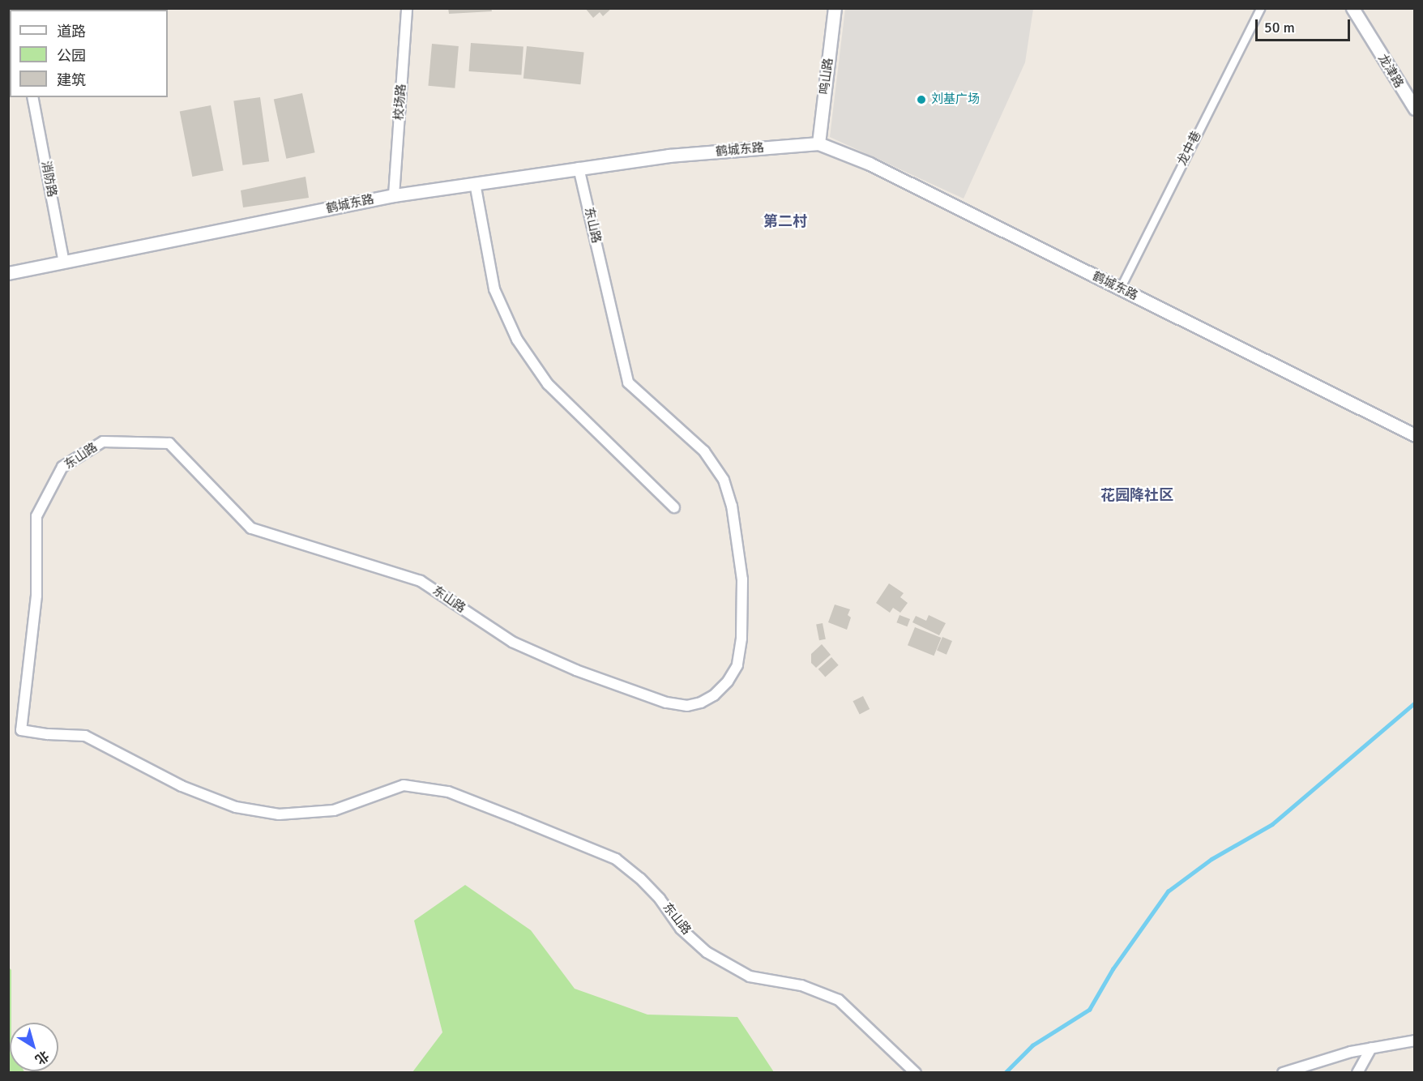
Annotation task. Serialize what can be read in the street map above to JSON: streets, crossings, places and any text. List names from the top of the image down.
{
  "streets": {
    "street": [
      "龙津路",
      "鸣山路",
      "校场路",
      "龙中巷",
      "鹤城东路",
      "消防路",
      "东山路"
    ]
  },
  "crossings": [
    ["鸣山路", "鹤城东路"],
    ["校场路", "鹤城东路"],
    ["龙中巷", "鹤城东路"],
    ["鹤城东路", "消防路"],
    ["鹤城东路", "东山路"]
  ],
  "districts": ["第二村", "花园降社区"],
  "places": ["刘基广场"],
  "legend": ["道路", "公园", "建筑"],
  "scale_bar": "50 m",
  "north": "bottom right"
}
